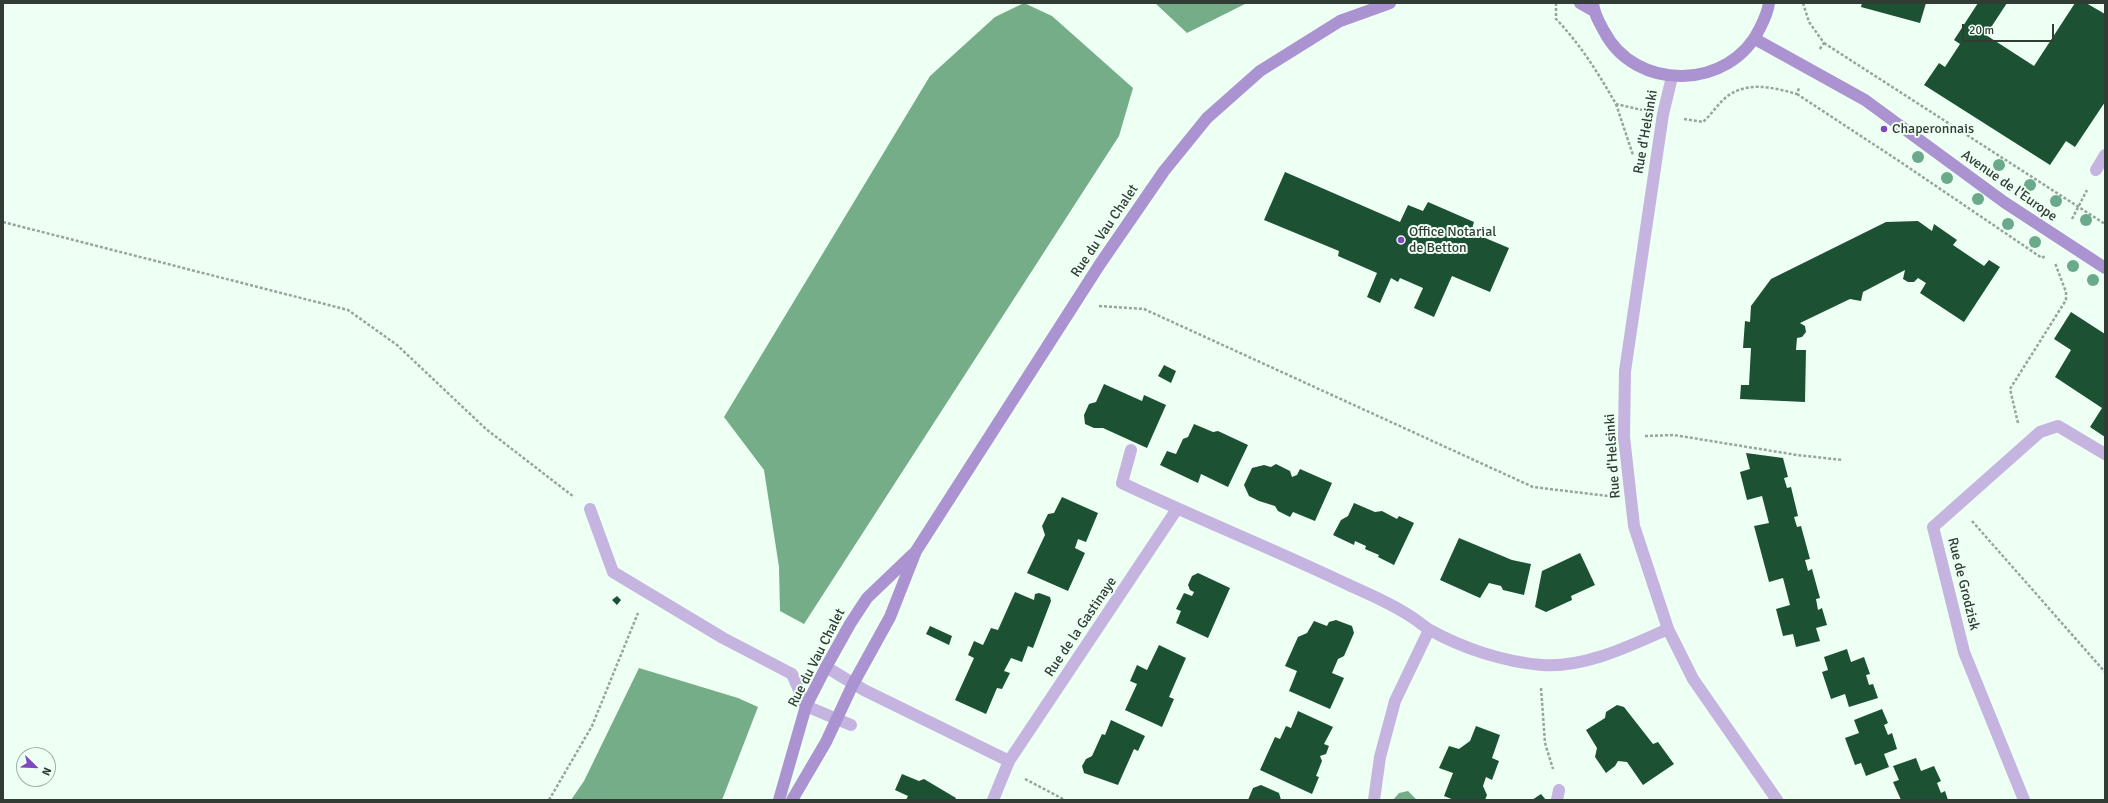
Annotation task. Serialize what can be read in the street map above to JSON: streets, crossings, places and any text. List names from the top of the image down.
{
  "streets": {
    "street": [
      "Rue d'Helsinki",
      "Avenue de l'Europe",
      "Rue du Vau Chalet",
      "Rue de Grodzisk",
      "Rue de la Gastinaye"
    ]
  },
  "places": ["Chaperonnais", "Office Notarial de Betton"],
  "scale_bar": "20 m",
  "north": "bottom right"
}
